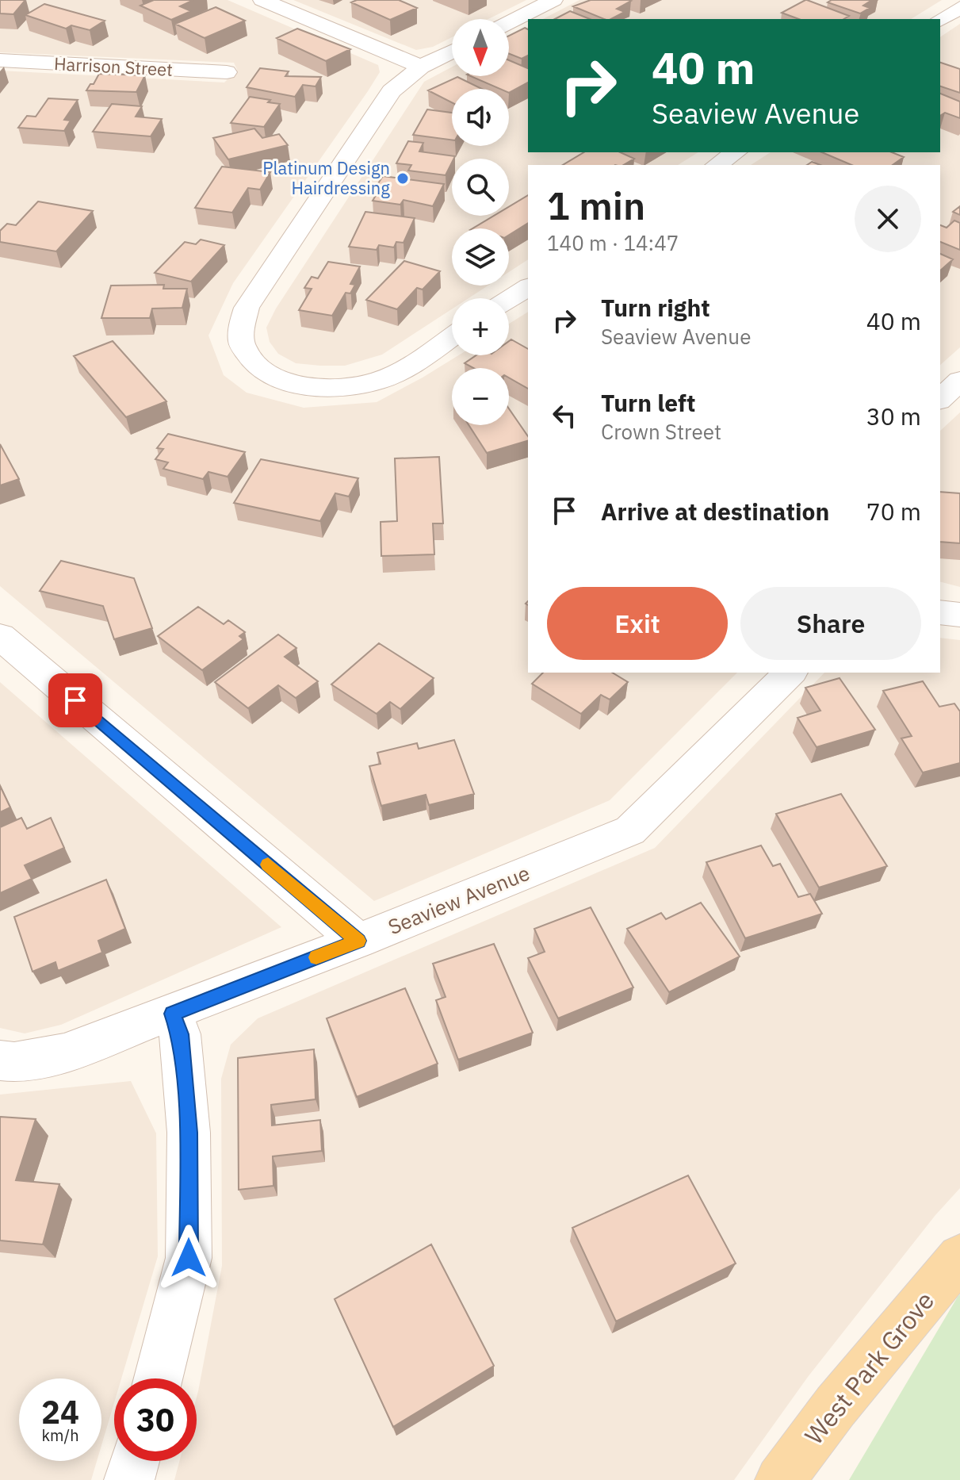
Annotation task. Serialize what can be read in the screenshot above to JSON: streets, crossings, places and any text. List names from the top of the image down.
{
  "streets": {
    "main road": ["West Park Grove"],
    "street": ["Harrison Street", "Seaview Avenue"]
  },
  "places": ["Platinum Design Hairdressing"],
  "north": "bottom",
  "page": {
    "map_buttons": ["+", "−"],
    "turn": ["40 m", "Seaview Avenue"],
    "heading": ["1 min", "140 m · 14:47"],
    "list": [
      {
        "name": "Turn right",
        "note": "Seaview Avenue",
        "value": "40 m"
      },
      {
        "name": "Turn left",
        "note": "Crown Street",
        "value": "30 m"
      },
      {
        "name": "Arrive at destination",
        "value": "70 m"
      }
    ],
    "buttons": ["Exit", "Share"],
    "speed": "24 km/h",
    "limit": "30"
  }
}
